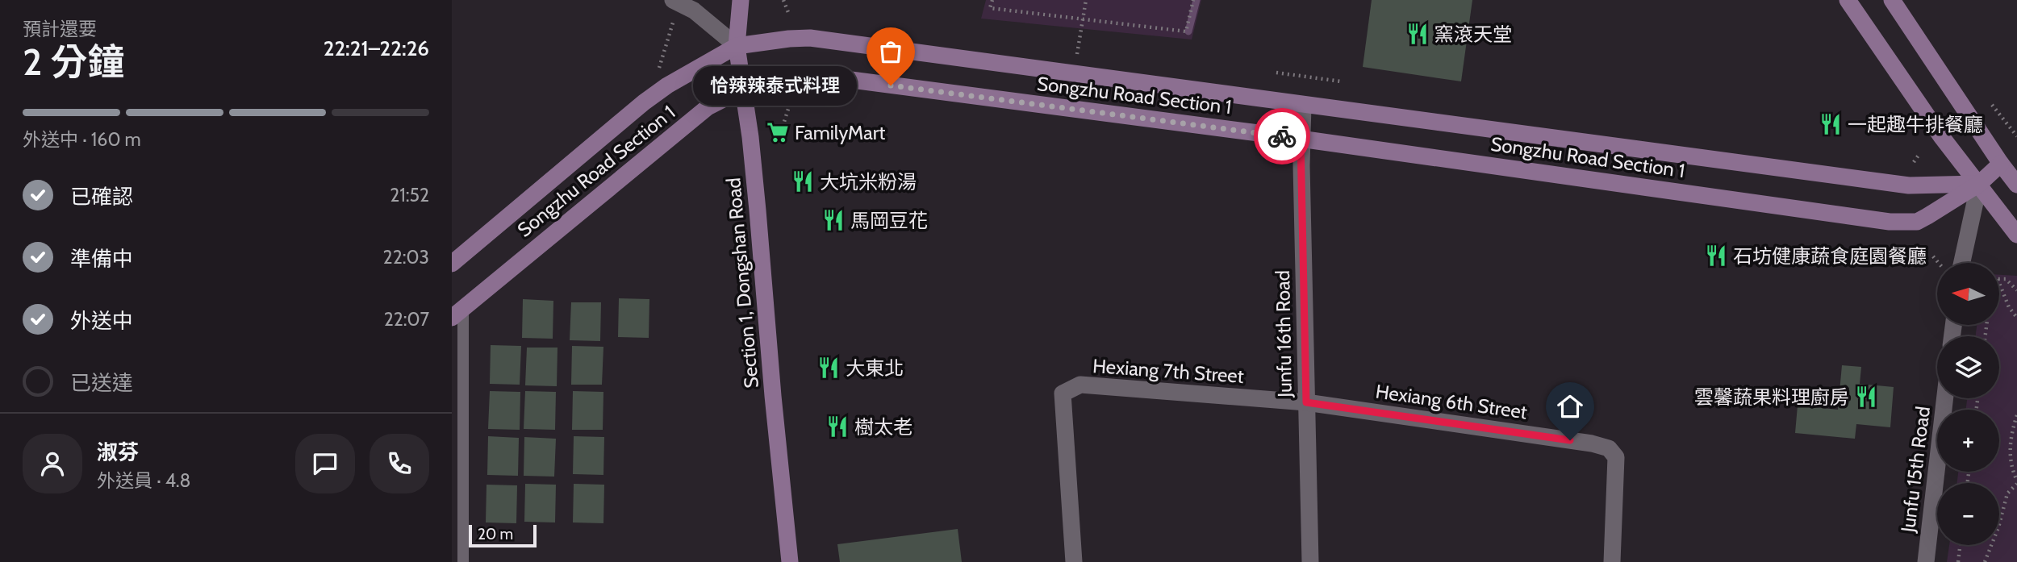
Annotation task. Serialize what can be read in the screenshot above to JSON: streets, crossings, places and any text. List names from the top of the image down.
{
  "streets": {
    "street": [
      "Songzhu Road Section 1",
      "Section 1, Dongshan Road",
      "Junfu 16th Road",
      "Hexiang 7th Street",
      "Hexiang 6th Street",
      "Junfu 15th Road"
    ]
  },
  "crossings": [
    ["Songzhu Road Section 1", "Section 1, Dongshan Road"],
    ["Songzhu Road Section 1", "Junfu 16th Road"],
    ["Junfu 16th Road", "Hexiang 7th Street"],
    ["Junfu 16th Road", "Hexiang 6th Street"],
    ["Hexiang 7th Street", "Hexiang 6th Street"]
  ],
  "places": {
    "restaurant": [
      "窯滾天堂",
      "一起趣牛排餐廳",
      "大坑米粉湯",
      "馬岡豆花",
      "石坊健康蔬食庭園餐廳",
      "大東北",
      "雲馨蔬果料理廚房",
      "樹太老"
    ],
    "other": ["恰辣辣泰式料理"],
    "supermarket": ["FamilyMart"]
  },
  "scale_bar": "20 m",
  "north": "left",
  "page": {
    "heading": ["2 分鐘", "預計還要", "22:21–22:26"],
    "panel": ["淑芬", "外送員 · 4.8"],
    "bubble": "恰辣辣泰式料理",
    "bar": "外送中 · 160 m",
    "list": [
      ["已確認", "21:52"],
      ["準備中", "22:03"],
      ["外送中", "22:07"],
      "已送達"
    ],
    "map_buttons": ["+", "−"],
    "scale": "20 m"
  }
}
